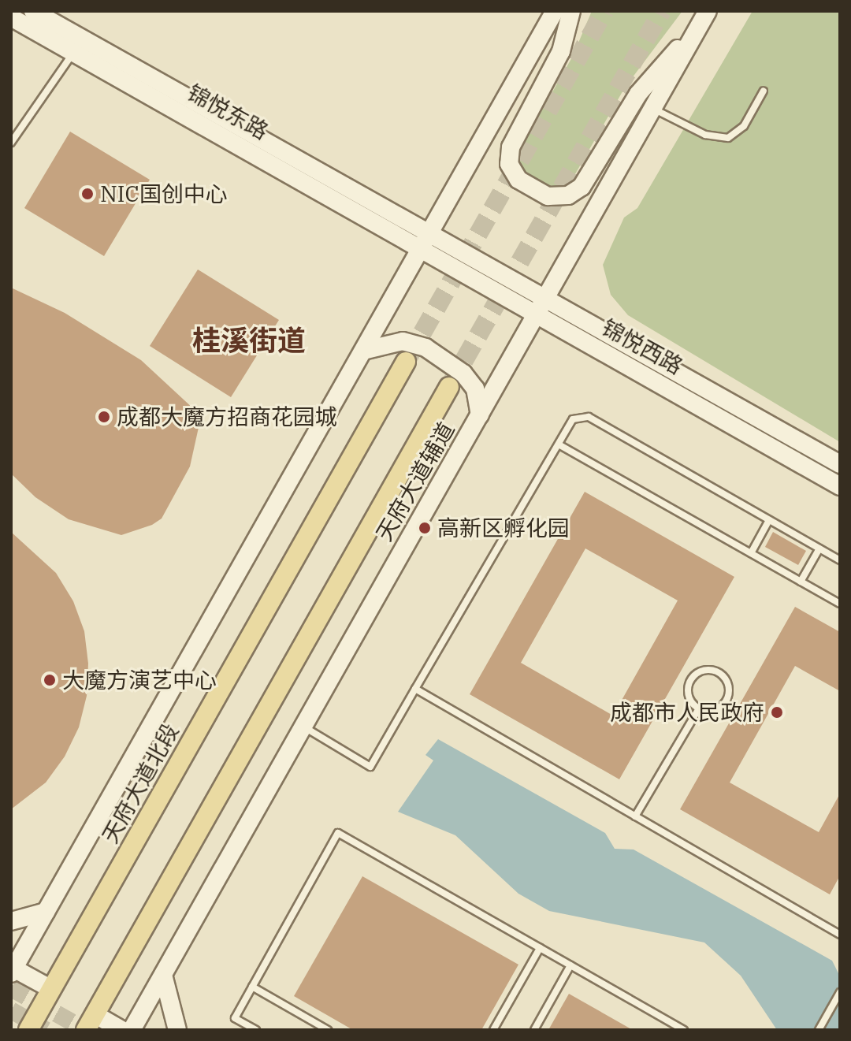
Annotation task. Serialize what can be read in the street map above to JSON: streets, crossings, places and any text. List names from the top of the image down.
{
  "streets": {
    "main road": ["天府大道北段"],
    "street": ["锦悦东路", "锦悦西路", "天府大道辅道"]
  },
  "crossings": [
    ["锦悦东路", "锦悦西路"],
    ["锦悦西路", "天府大道辅道"]
  ],
  "districts": ["桂溪街道"],
  "places": [
    "NIC国创中心",
    "成都大魔方招商花园城",
    "高新区孵化园",
    "大魔方演艺中心",
    "成都市人民政府"
  ]
}
